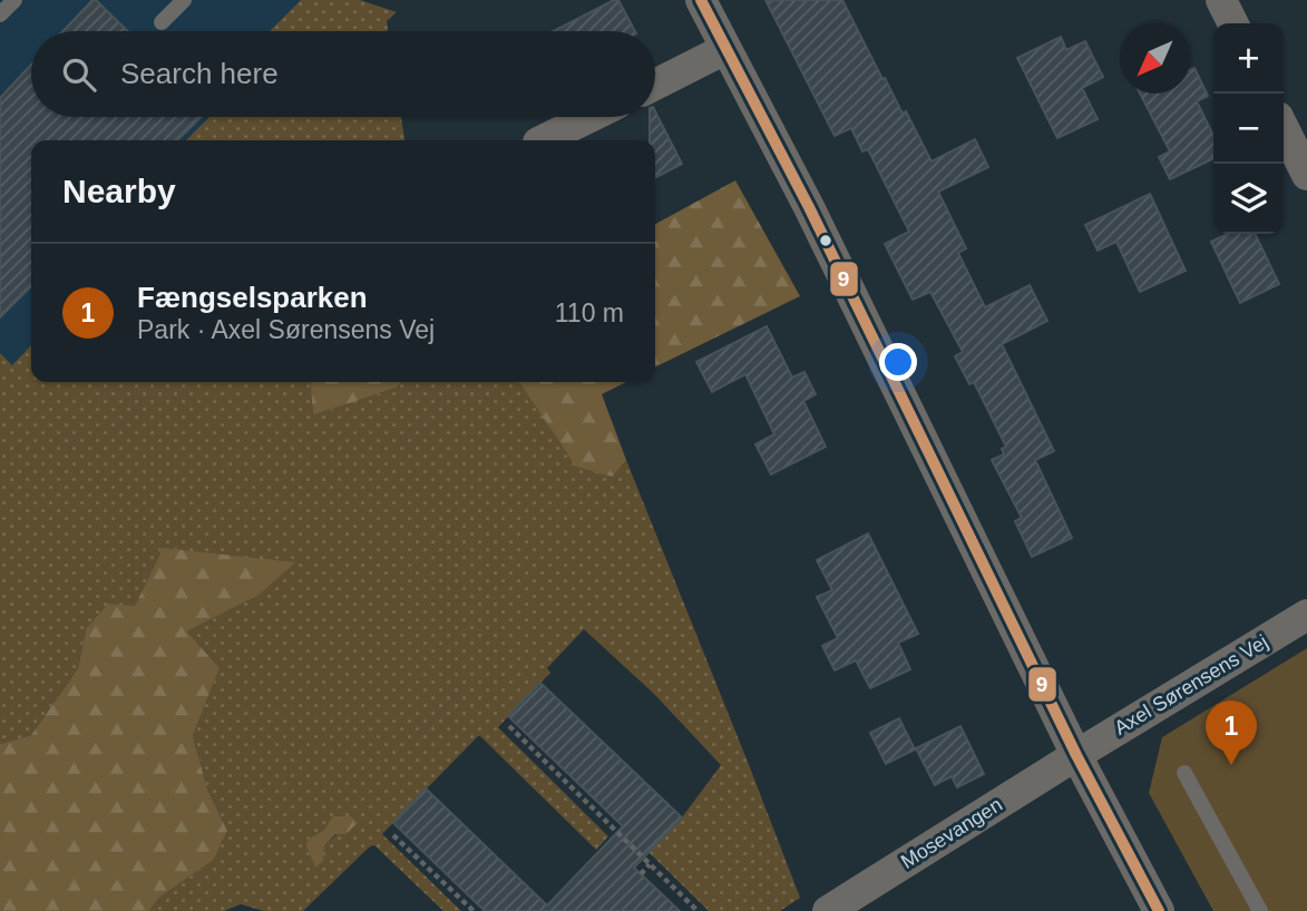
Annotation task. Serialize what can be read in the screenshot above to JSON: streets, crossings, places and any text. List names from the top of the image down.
{
  "streets": {
    "street": ["Axel Sørensens Vej", "Mosevangen"]
  },
  "crossings": [
    ["Axel Sørensens Vej", "Mosevangen"]
  ],
  "lines": ["transit line 9"],
  "north": "bottom left",
  "page": {
    "map_buttons": ["+", "−"],
    "search": "Search here",
    "heading": "Nearby",
    "list": [
      {
        "mark": "1",
        "name": "Fængselsparken",
        "note": "Park · Axel Sørensens Vej",
        "value": "110 m"
      }
    ],
    "pins": "1"
  }
}
